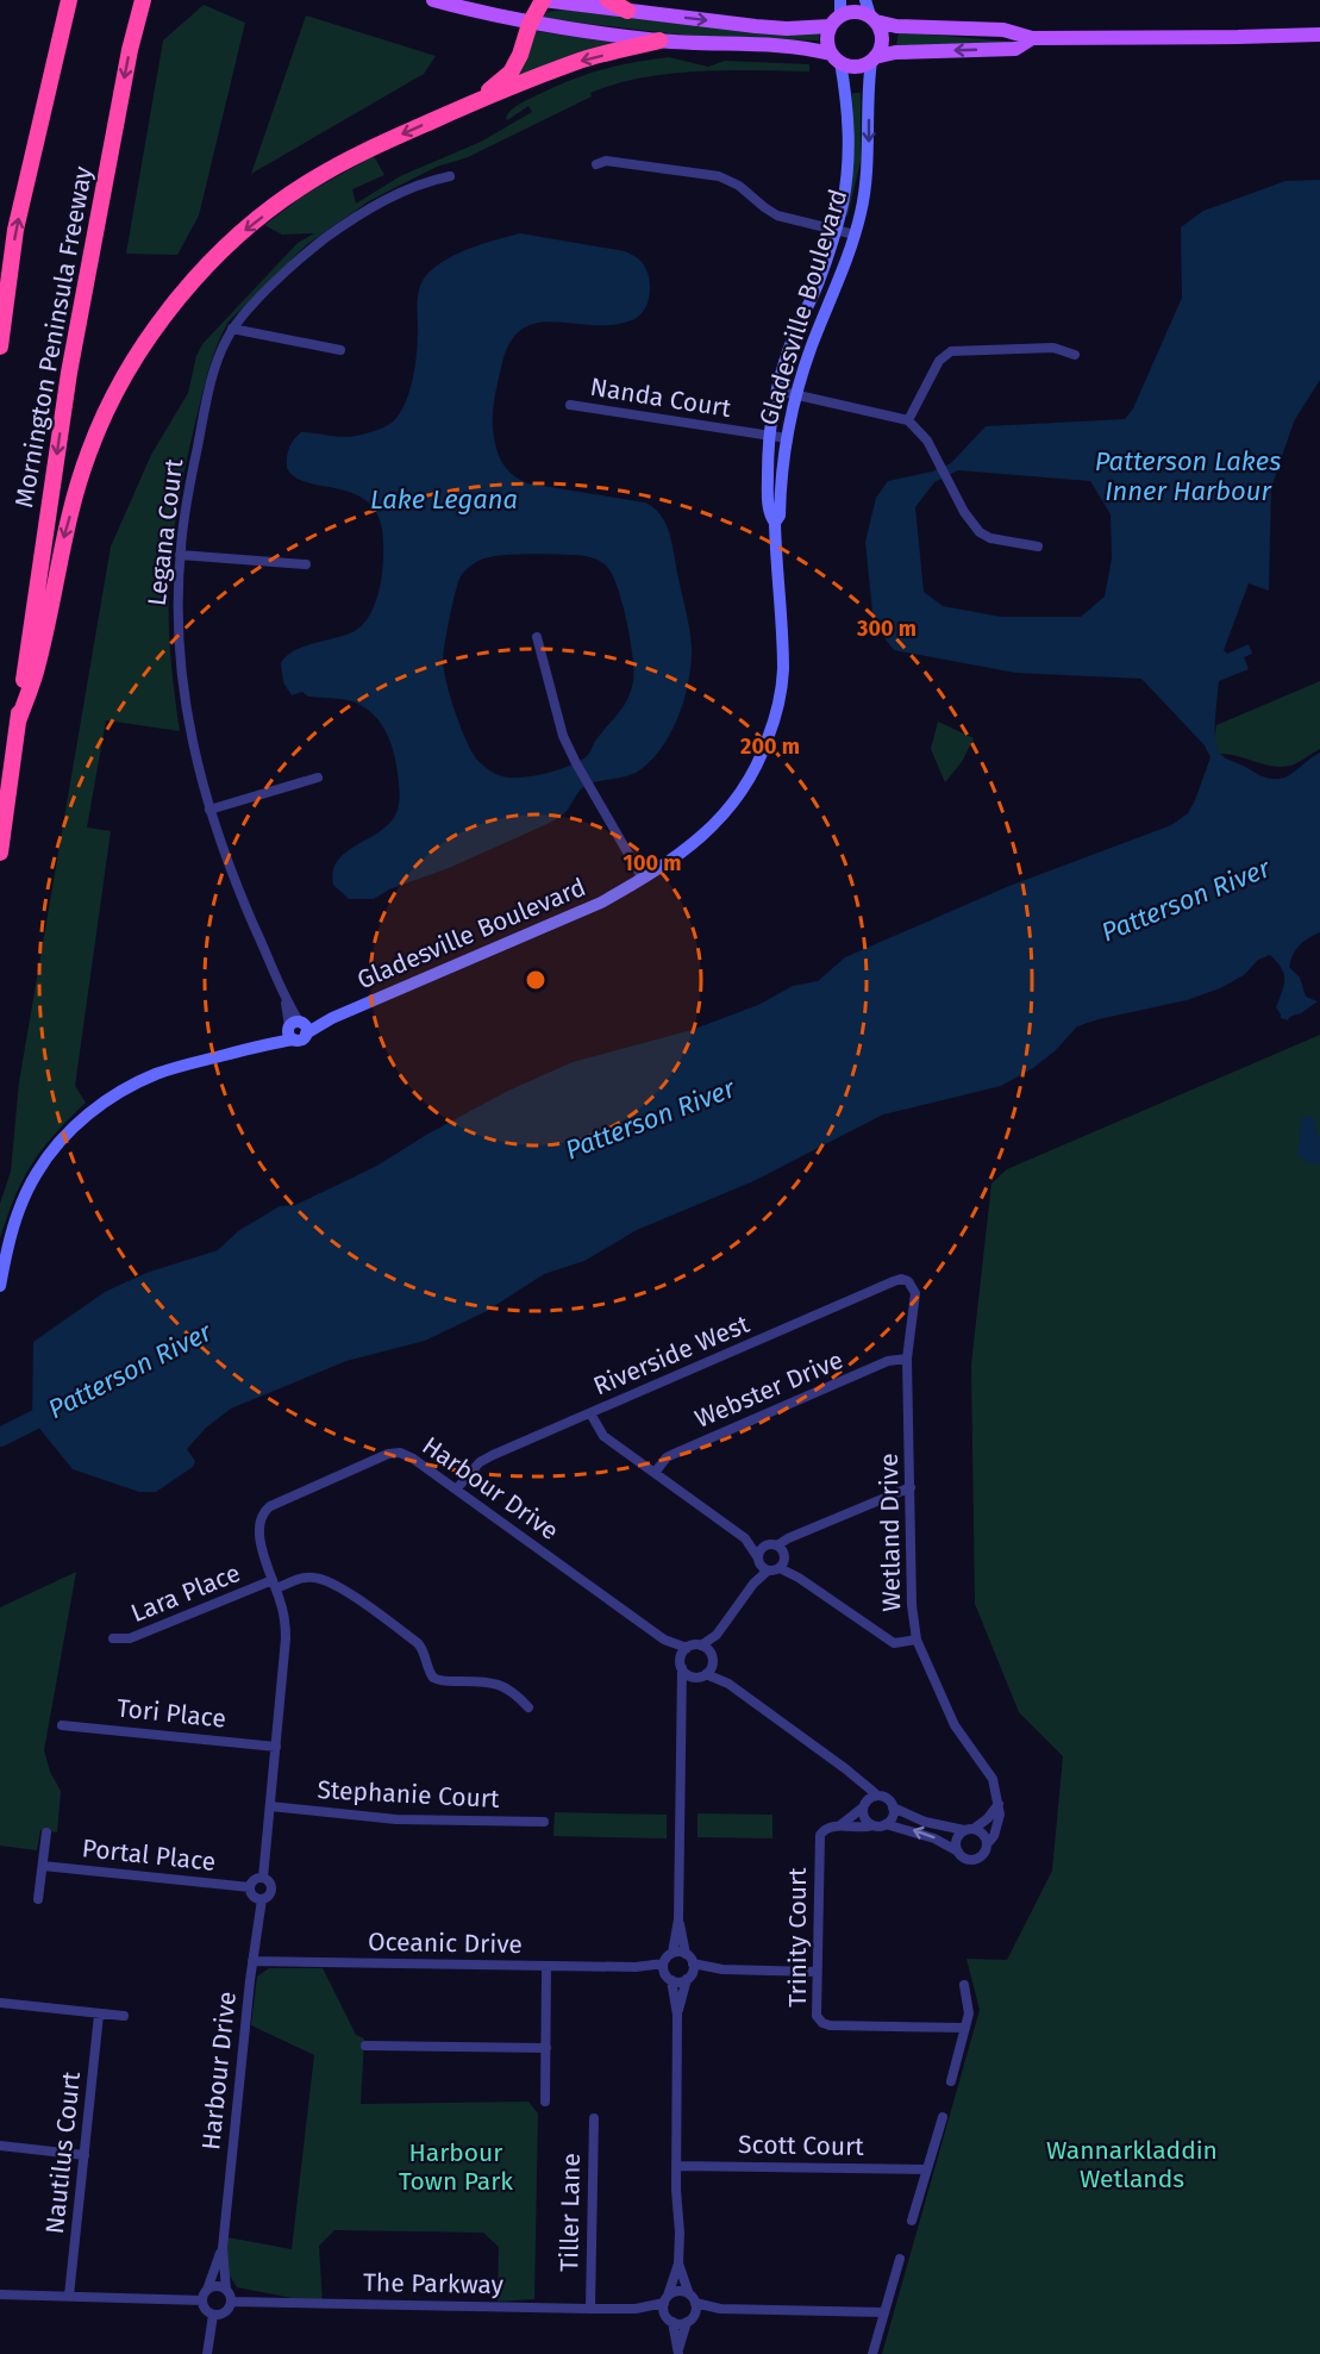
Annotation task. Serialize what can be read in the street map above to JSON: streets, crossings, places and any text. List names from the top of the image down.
{
  "streets": {
    "highway": ["Mornington Peninsula Freeway"],
    "main road": ["Gladesville Boulevard"],
    "street": [
      "Nanda Court",
      "Legana Court",
      "Riverside West",
      "Webster Drive",
      "Harbour Drive",
      "Wetland Drive",
      "Lara Place",
      "Tori Place",
      "Stephanie Court",
      "Portal Place",
      "Trinity Court",
      "Oceanic Drive",
      "Scott Court",
      "Nautilus Court",
      "Tiller Lane",
      "The Parkway"
    ]
  },
  "crossings": [
    ["Gladesville Boulevard", "Nanda Court"],
    ["Gladesville Boulevard", "Legana Court"],
    ["Riverside West", "Harbour Drive"],
    ["Riverside West", "Wetland Drive"],
    ["Webster Drive", "Wetland Drive"],
    ["Harbour Drive", "Lara Place"],
    ["Harbour Drive", "Tori Place"],
    ["Harbour Drive", "Stephanie Court"],
    ["Harbour Drive", "Portal Place"],
    ["Harbour Drive", "Oceanic Drive"],
    ["Harbour Drive", "The Parkway"],
    ["Tiller Lane", "The Parkway"]
  ],
  "water": ["Patterson Lakes Inner Harbour", "Lake Legana", "Patterson River"],
  "parks": ["Wannarkladdin Wetlands", "Harbour Town Park"],
  "rings": ["300 m", "200 m", "100 m"]
}
